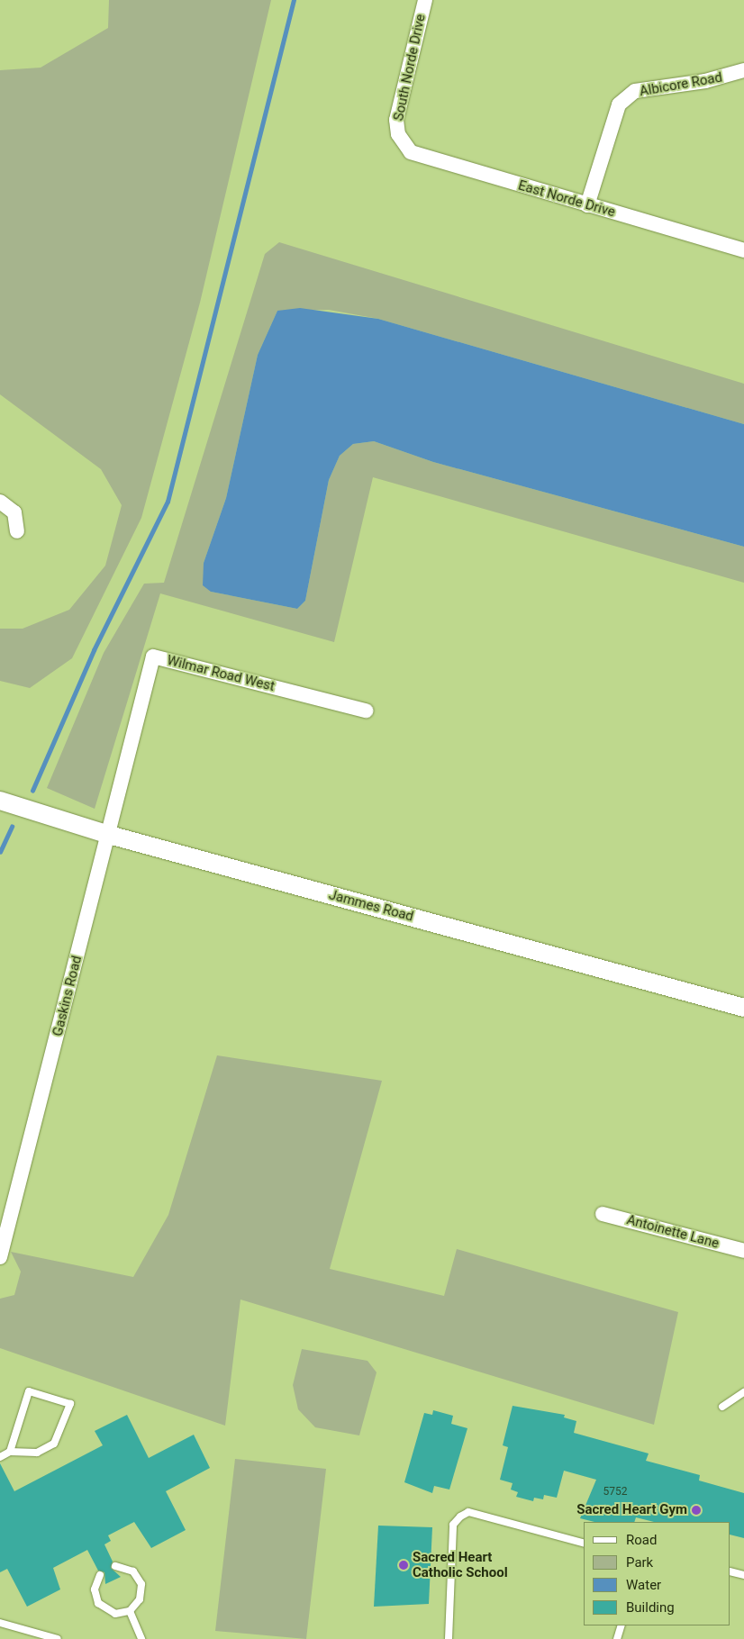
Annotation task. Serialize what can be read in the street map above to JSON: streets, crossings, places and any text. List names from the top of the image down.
{
  "streets": {
    "street": [
      "South Norde Drive",
      "Albicore Road",
      "East Norde Drive",
      "Wilmar Road West",
      "Jammes Road",
      "Gaskins Road",
      "Antoinette Lane"
    ]
  },
  "crossings": [
    ["South Norde Drive", "East Norde Drive"],
    ["Albicore Road", "East Norde Drive"],
    ["Wilmar Road West", "Gaskins Road"],
    ["Jammes Road", "Gaskins Road"]
  ],
  "places": ["Sacred Heart Gym", "Sacred Heart Catholic School"],
  "house_numbers": ["5752"],
  "legend": [
    "Road",
    "Park",
    "Water",
    "Building"
  ]
}
